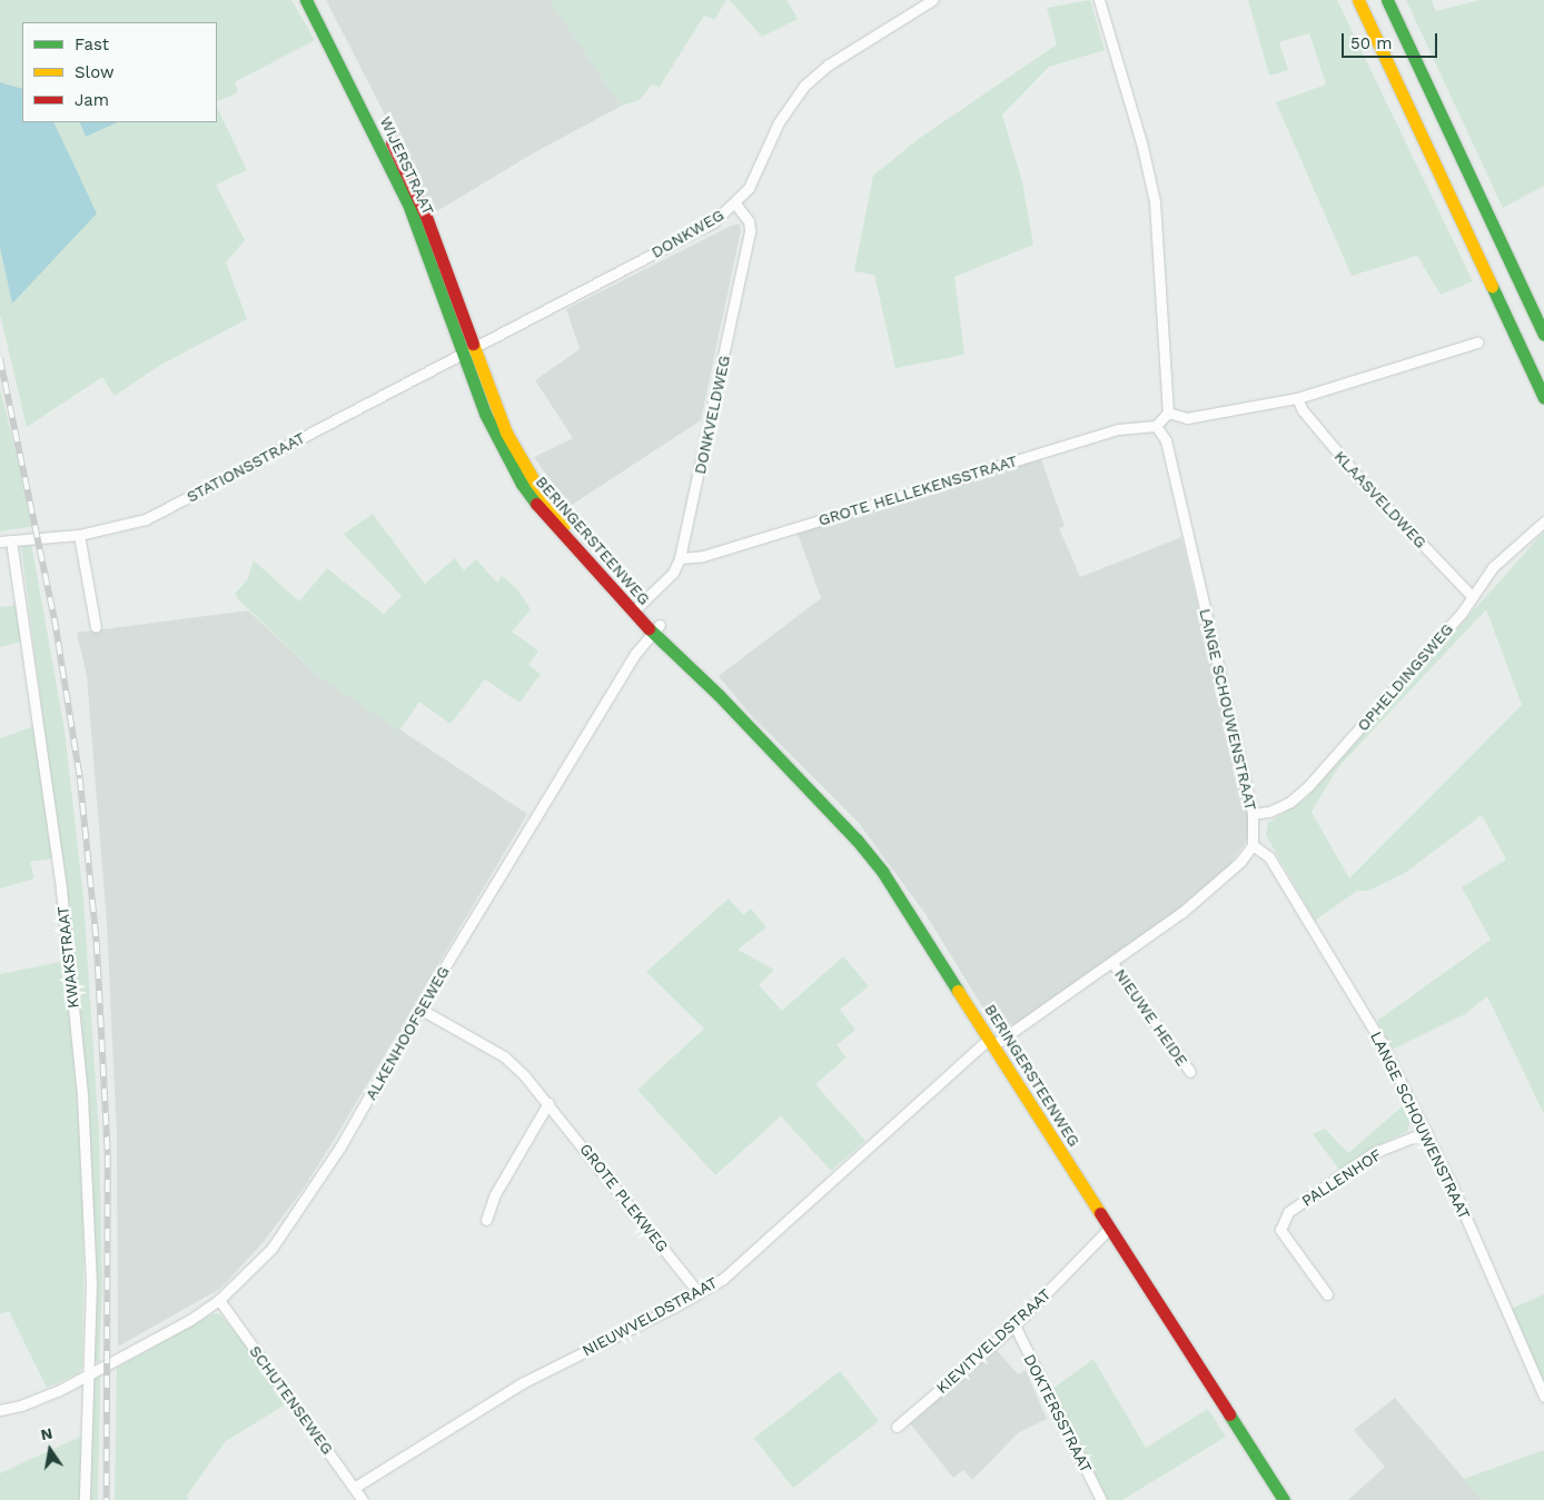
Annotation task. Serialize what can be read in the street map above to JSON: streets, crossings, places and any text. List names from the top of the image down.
{
  "streets": {
    "main road": ["WIJERSTRAAT", "BERINGERSTEENWEG"],
    "street": [
      "DONKWEG",
      "DONKVELDWEG",
      "STATIONSSTRAAT",
      "GROTE HELLEKENSSTRAAT",
      "KLAASVELDWEG",
      "OPHELDINGSWEG",
      "LANGE SCHOUWENSTRAAT",
      "KWAKSTRAAT",
      "NIEUWE HEIDE",
      "ALKENHOOFSEWEG",
      "PALLENHOF",
      "GROTE PLEKWEG",
      "NIEUWVELDSTRAAT",
      "KIEVITVELDSTRAAT",
      "SCHUTENSEWEG",
      "DOKTERSSTRAAT"
    ]
  },
  "crossings": [
    ["WIJERSTRAAT", "DONKWEG"],
    ["WIJERSTRAAT", "STATIONSSTRAAT"],
    ["WIJERSTRAAT", "BERINGERSTEENWEG"],
    ["DONKWEG", "DONKVELDWEG"],
    ["DONKWEG", "STATIONSSTRAAT"],
    ["DONKWEG", "BERINGERSTEENWEG"],
    ["DONKVELDWEG", "GROTE HELLEKENSSTRAAT"],
    ["DONKVELDWEG", "BERINGERSTEENWEG"],
    ["STATIONSSTRAAT", "BERINGERSTEENWEG"],
    ["STATIONSSTRAAT", "KWAKSTRAAT"],
    ["GROTE HELLEKENSSTRAAT", "LANGE SCHOUWENSTRAAT"],
    ["KLAASVELDWEG", "OPHELDINGSWEG"],
    ["BERINGERSTEENWEG", "ALKENHOOFSEWEG"],
    ["BERINGERSTEENWEG", "NIEUWVELDSTRAAT"],
    ["BERINGERSTEENWEG", "KIEVITVELDSTRAAT"],
    ["OPHELDINGSWEG", "LANGE SCHOUWENSTRAAT"],
    ["LANGE SCHOUWENSTRAAT", "PALLENHOF"],
    ["KWAKSTRAAT", "ALKENHOOFSEWEG"],
    ["ALKENHOOFSEWEG", "GROTE PLEKWEG"],
    ["ALKENHOOFSEWEG", "SCHUTENSEWEG"],
    ["GROTE PLEKWEG", "NIEUWVELDSTRAAT"],
    ["NIEUWVELDSTRAAT", "SCHUTENSEWEG"],
    ["KIEVITVELDSTRAAT", "DOKTERSSTRAAT"]
  ],
  "legend": ["Fast", "Slow", "Jam"],
  "scale_bar": "50 m",
  "north": "top"
}
